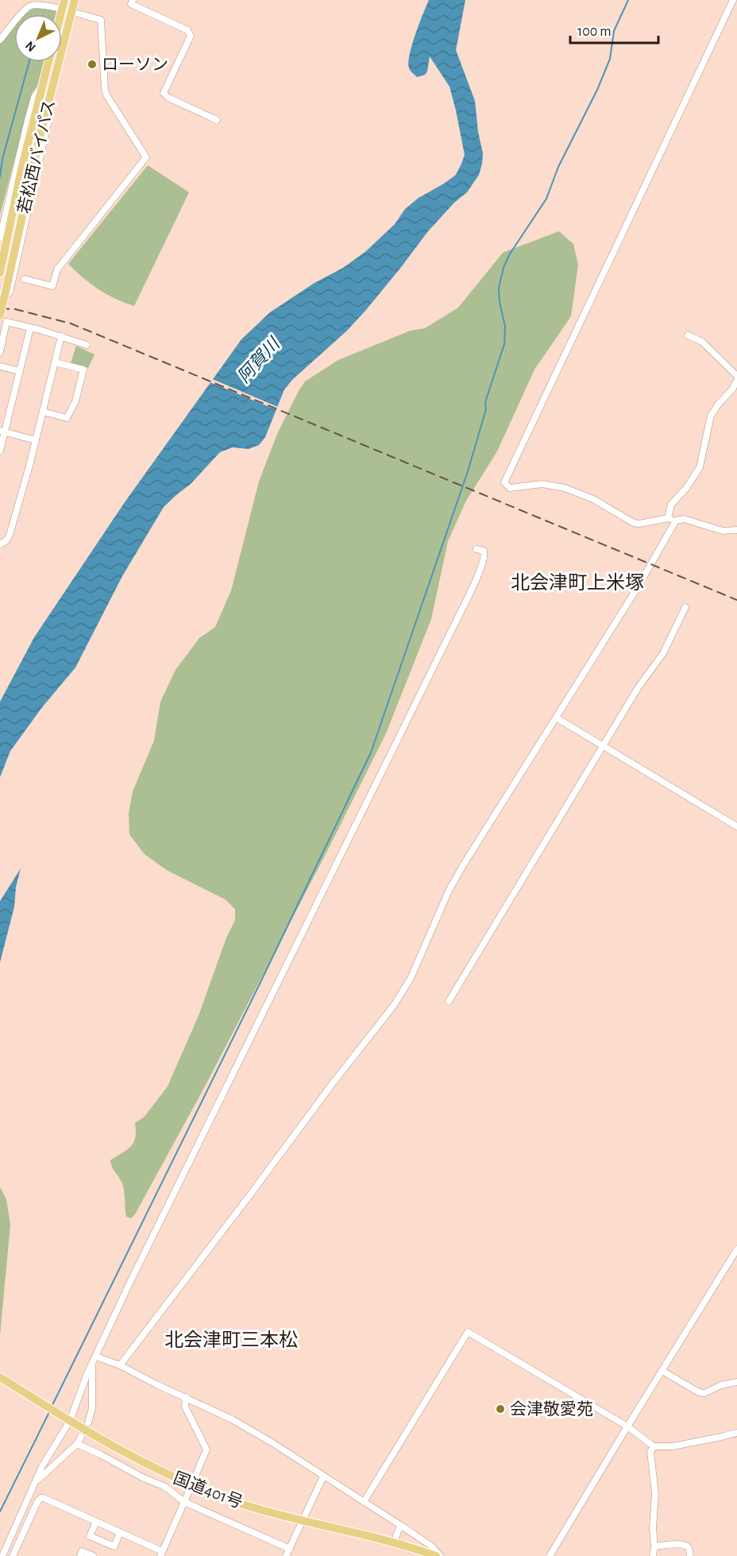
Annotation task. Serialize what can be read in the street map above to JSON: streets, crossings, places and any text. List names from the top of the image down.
{
  "streets": {
    "highway": ["若松西バイパス", "国道401号"]
  },
  "districts": ["北会津町上米塚", "北会津町三本松"],
  "water": ["阿賀川"],
  "places": ["ローソン", "会津敬愛苑"],
  "scale_bar": "100 m",
  "north": "bottom left"
}
